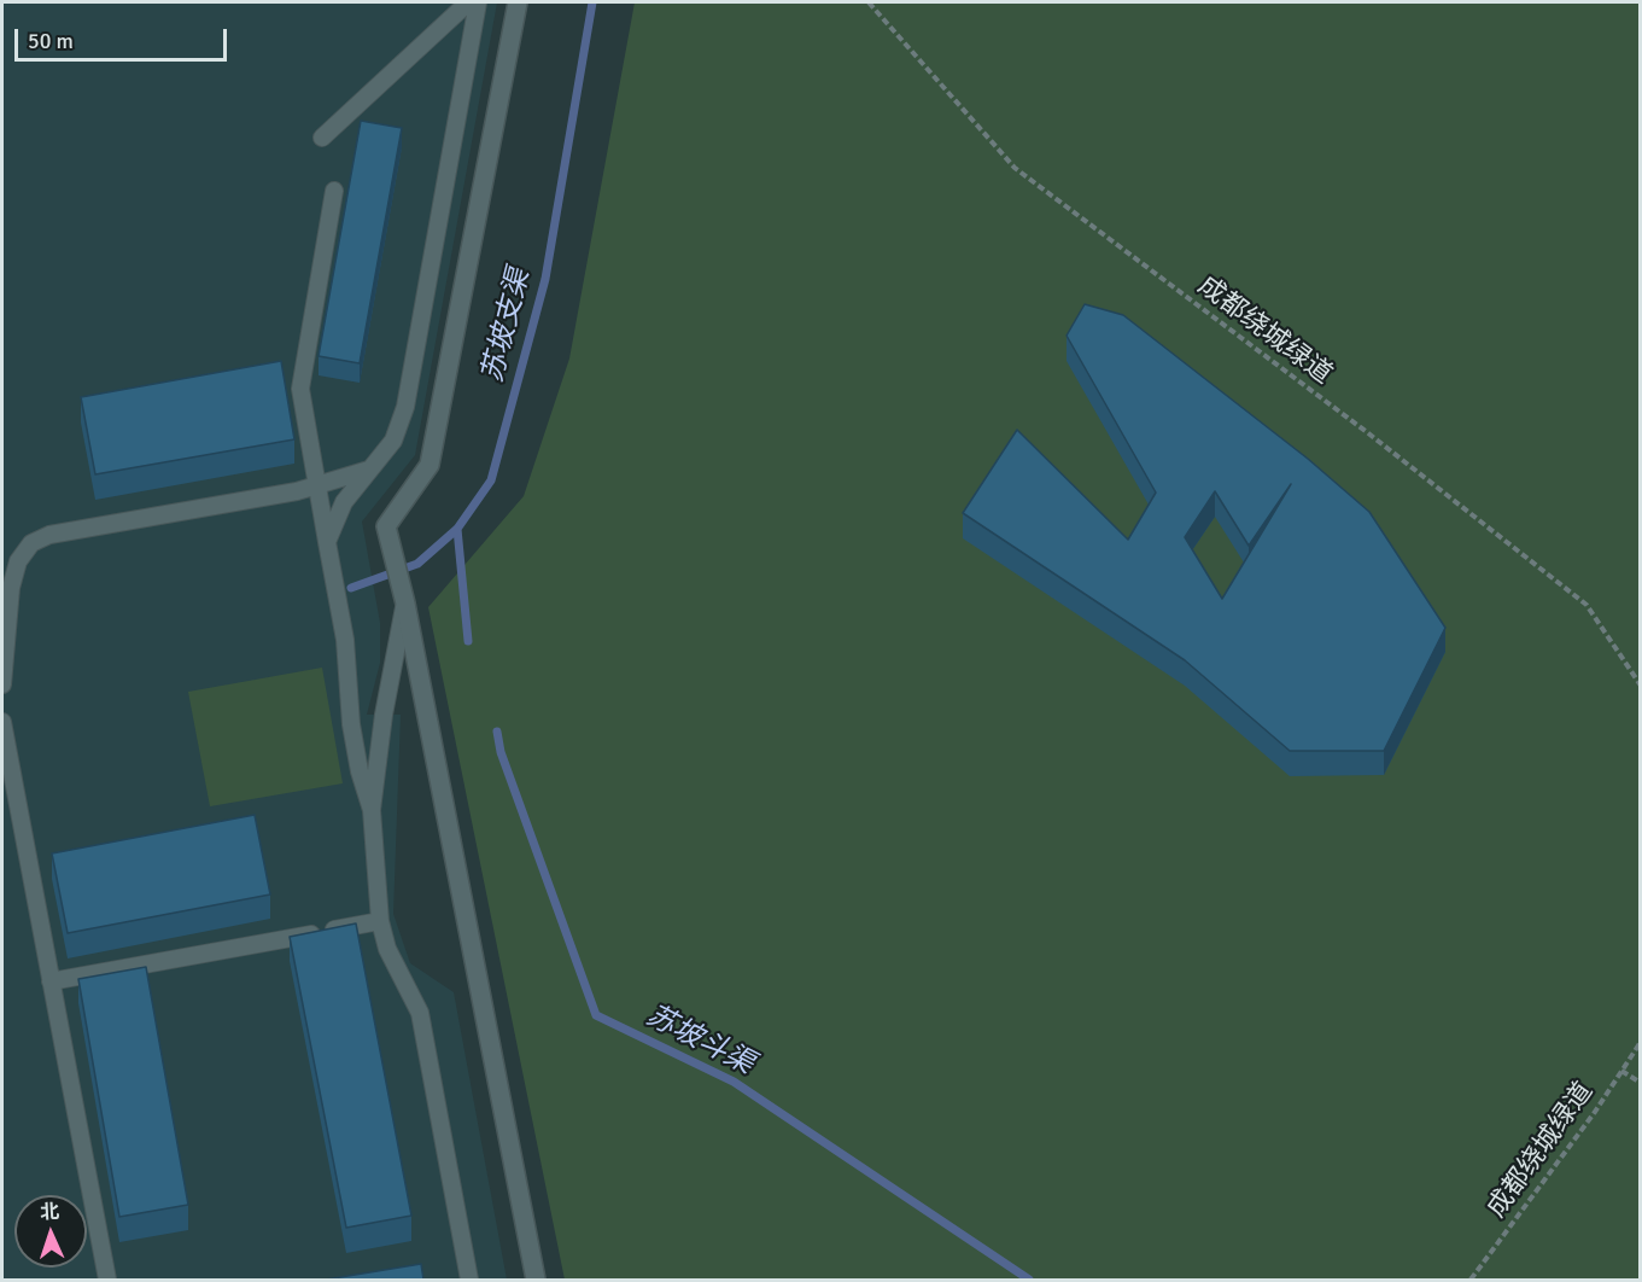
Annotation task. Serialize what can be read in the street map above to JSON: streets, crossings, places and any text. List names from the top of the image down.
{
  "streets": {
    "path": ["成都绕城绿道"]
  },
  "water": ["苏坡支渠", "苏坡斗渠"],
  "scale_bar": "50 m",
  "north": "top"
}
